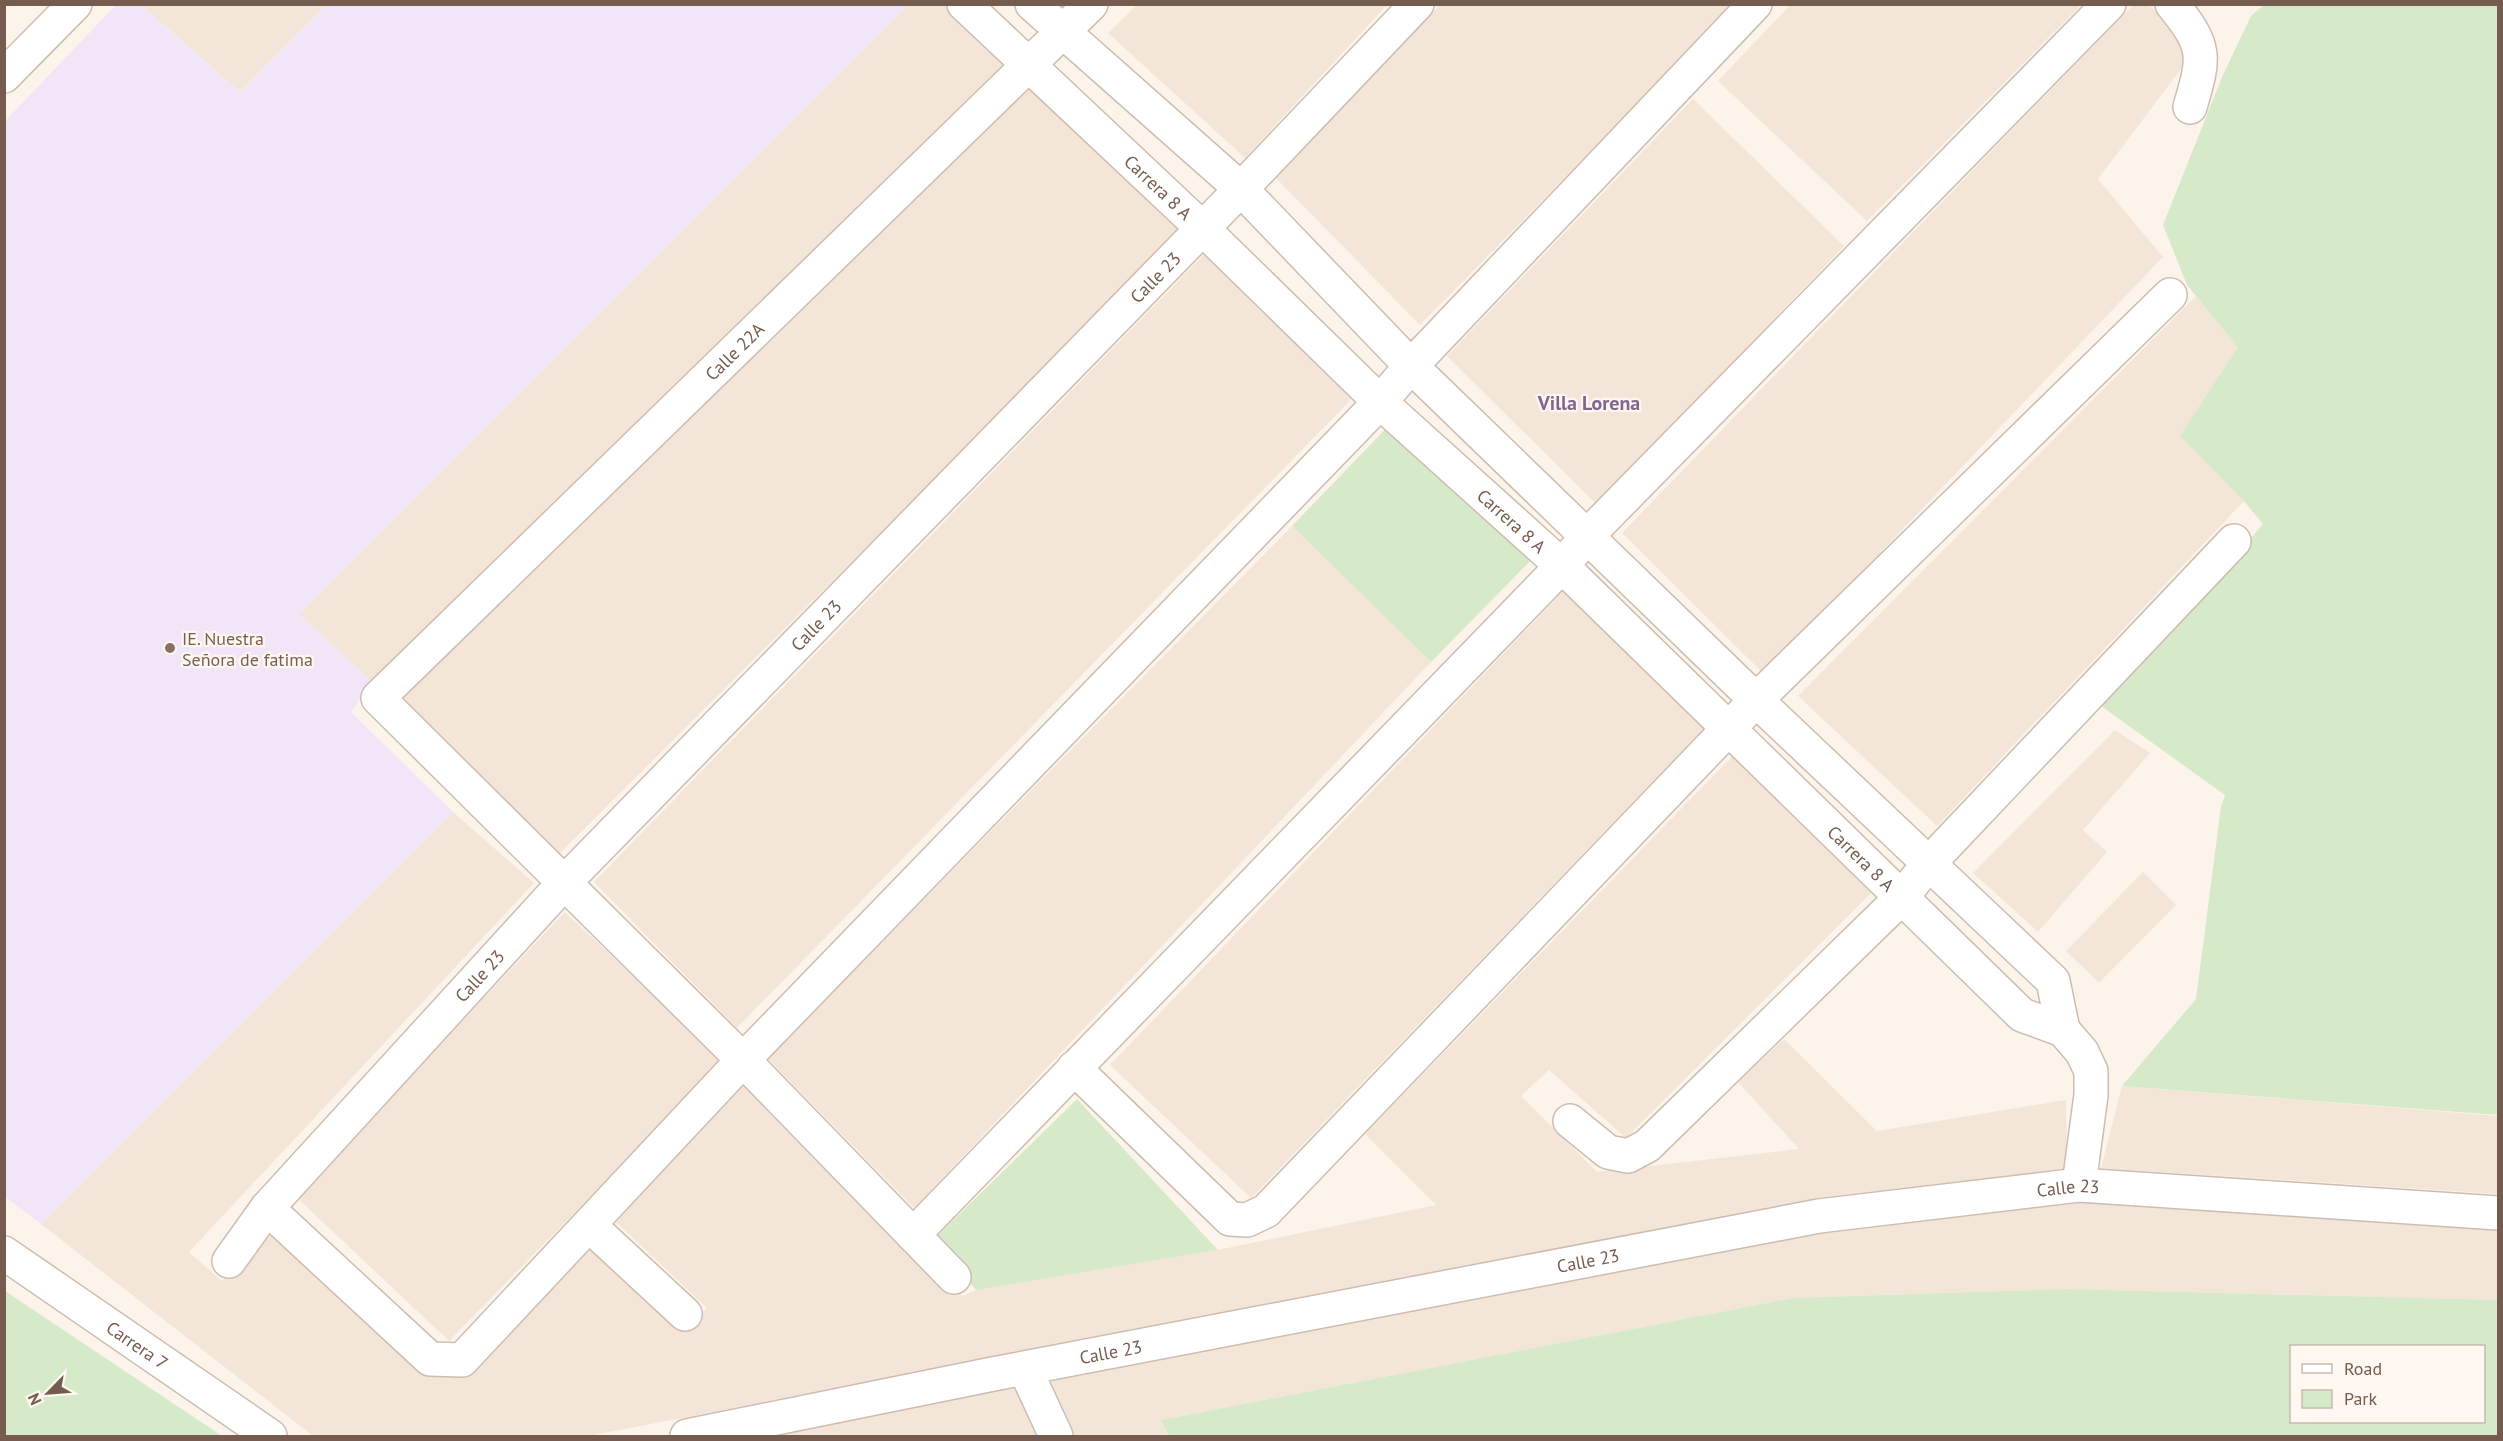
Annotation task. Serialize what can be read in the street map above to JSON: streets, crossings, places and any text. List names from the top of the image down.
{
  "streets": {
    "street": [
      "Carrera 8 A",
      "Calle 23",
      "Calle 22A",
      "Carrera 7"
    ]
  },
  "crossings": [
    ["Carrera 8 A", "Calle 23"],
    ["Carrera 8 A", "Calle 22A"],
    ["Calle 23", "Calle 22A"]
  ],
  "districts": ["Villa Lorena"],
  "places": ["IE. Nuestra Señora de fatima"],
  "legend": ["Road", "Park"],
  "north": "bottom left"
}
